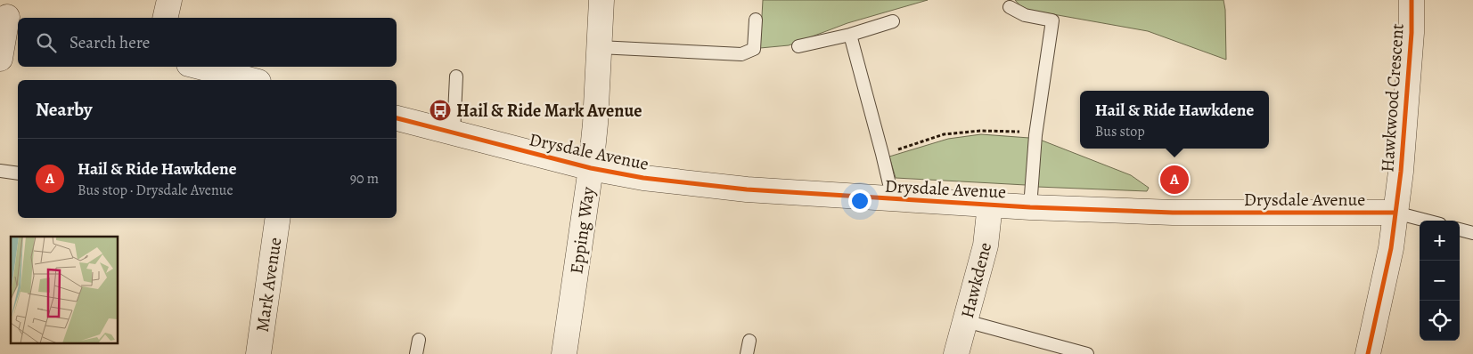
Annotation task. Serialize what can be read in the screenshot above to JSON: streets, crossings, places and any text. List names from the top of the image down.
{
  "streets": {
    "street": [
      "Hawkwood Crescent",
      "Drysdale Avenue",
      "Epping Way",
      "Hawkdene",
      "Mark Avenue"
    ]
  },
  "crossings": [
    ["Hawkwood Crescent", "Drysdale Avenue"],
    ["Drysdale Avenue", "Epping Way"],
    ["Drysdale Avenue", "Hawkdene"]
  ],
  "places": {
    "bus stop": ["Hail & Ride Mark Avenue"]
  },
  "page": {
    "search": "Search here",
    "heading": "Nearby",
    "popup": ["Hail & Ride Hawkdene", "Bus stop"],
    "list": [
      {
        "mark": "A",
        "name": "Hail & Ride Hawkdene",
        "note": "Bus stop · Drysdale Avenue",
        "value": "90 m"
      }
    ],
    "pins": "A",
    "map_buttons": ["+", "−"]
  }
}
